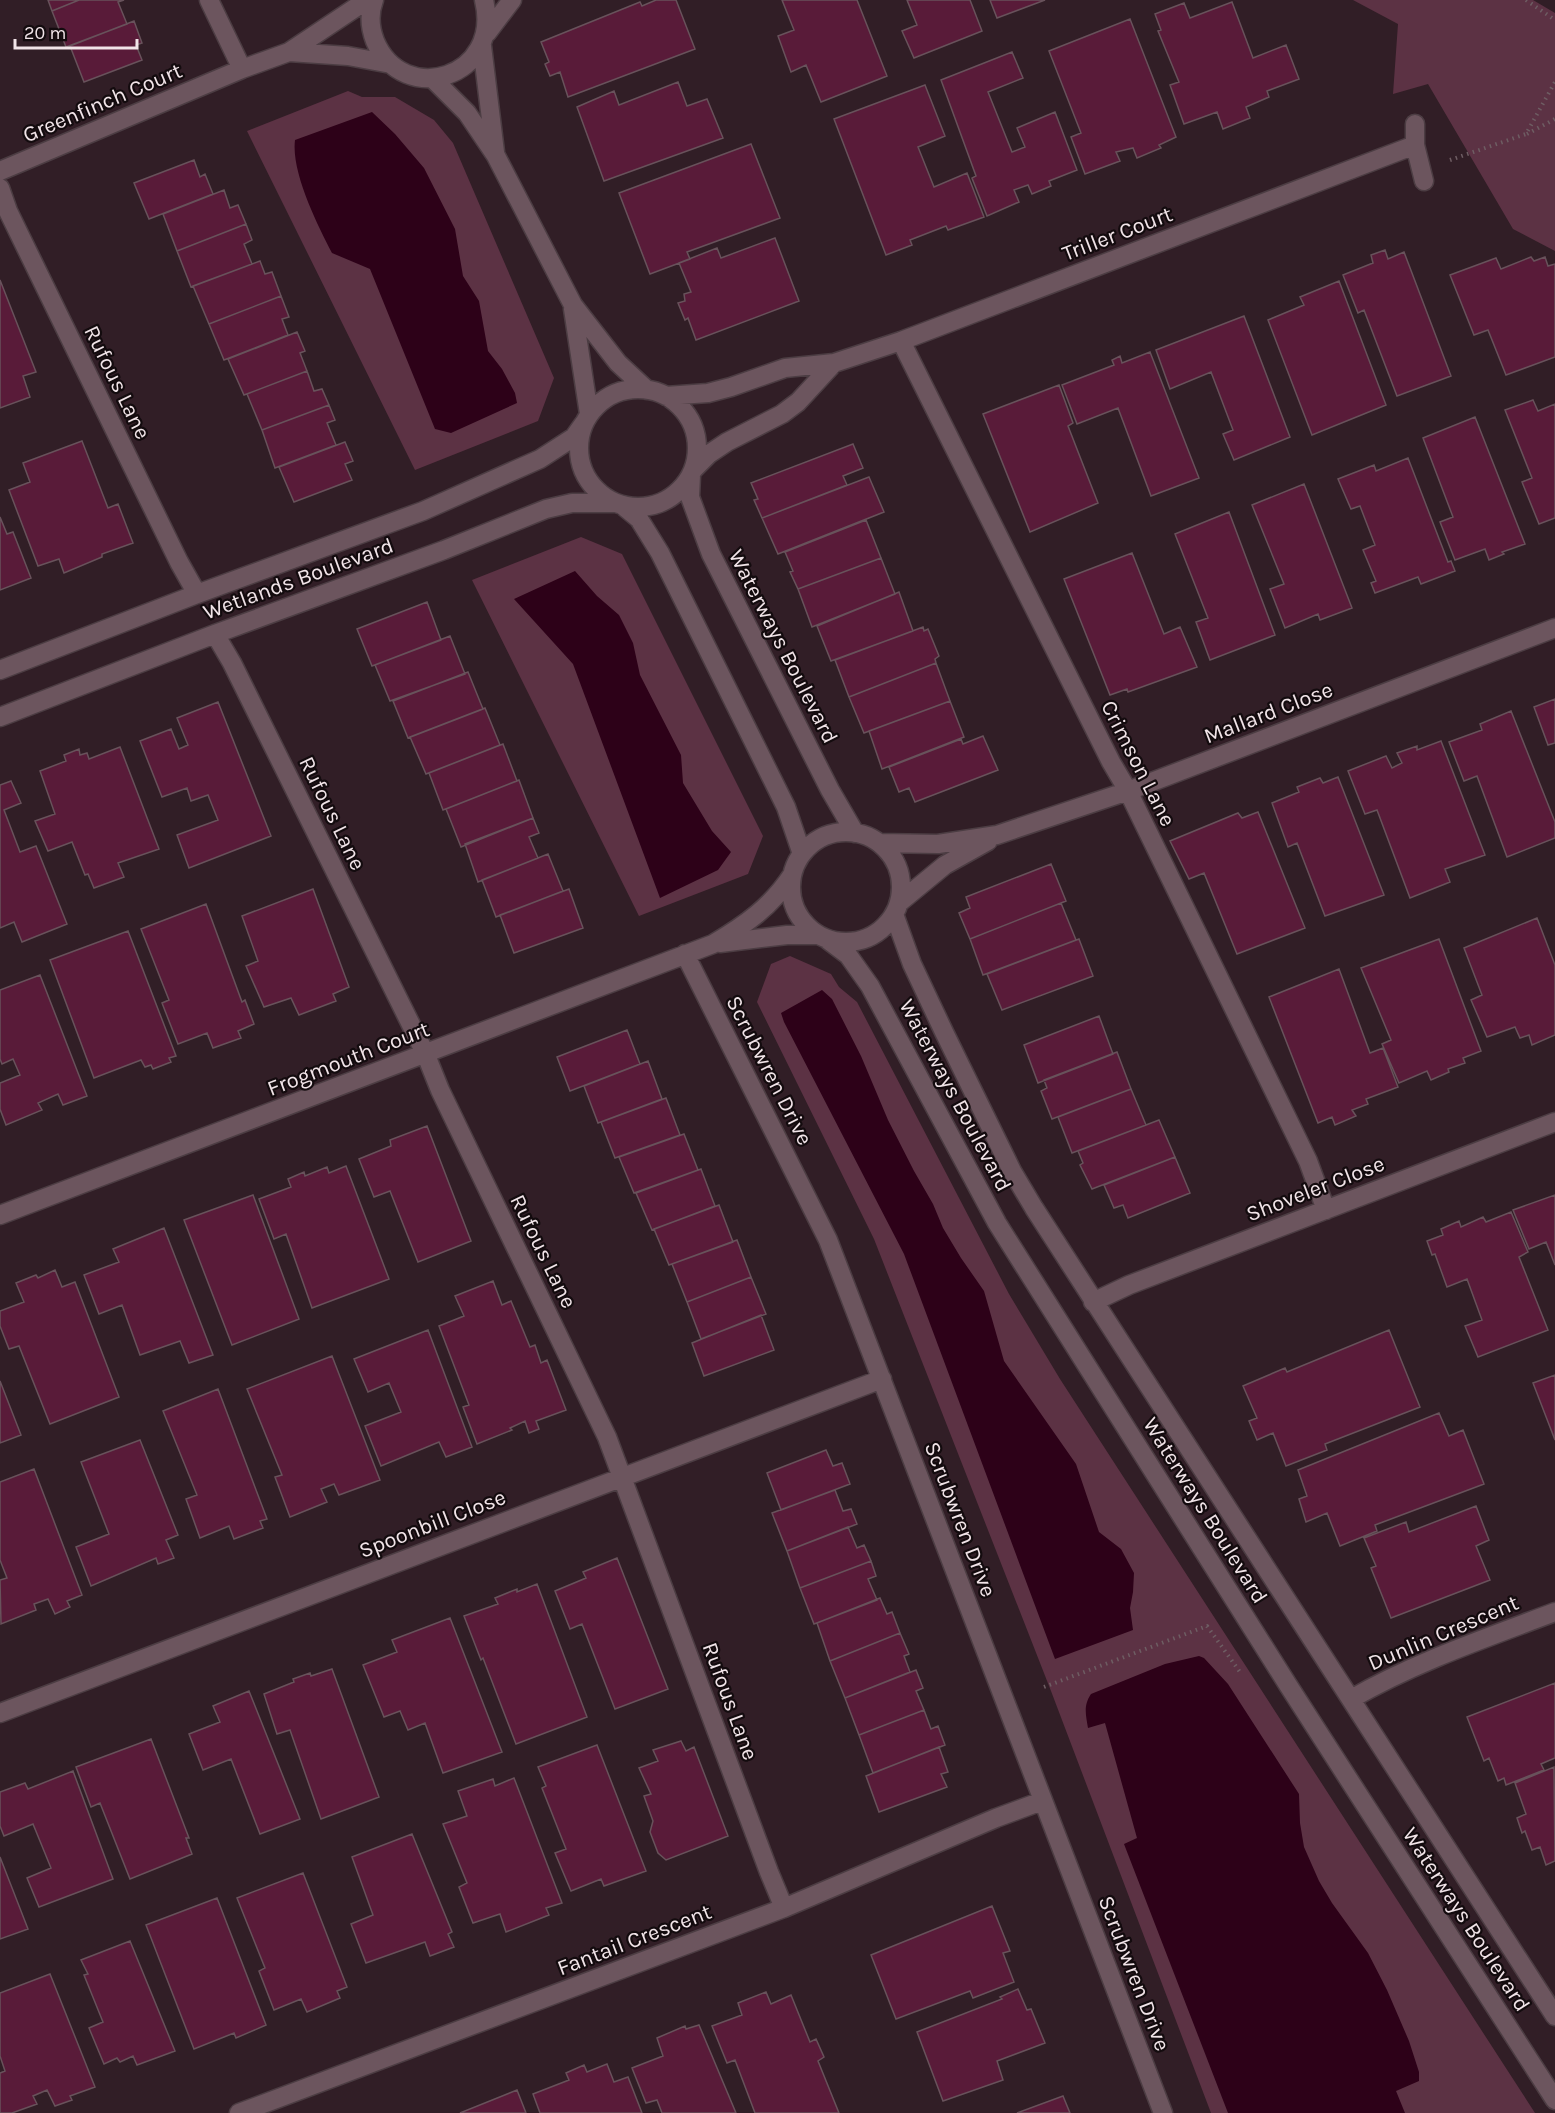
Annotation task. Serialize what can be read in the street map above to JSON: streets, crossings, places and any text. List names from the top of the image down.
{
  "streets": {
    "street": [
      "Greenfinch Court",
      "Triller Court",
      "Rufous Lane",
      "Wetlands Boulevard",
      "Waterways Boulevard",
      "Mallard Close",
      "Crimson Lane",
      "Frogmouth Court",
      "Scrubwren Drive",
      "Shoveler Close",
      "Spoonbill Close",
      "Dunlin Crescent",
      "Fantail Crescent"
    ]
  },
  "crossings": [
    ["Triller Court", "Wetlands Boulevard"],
    ["Triller Court", "Waterways Boulevard"],
    ["Triller Court", "Crimson Lane"],
    ["Rufous Lane", "Wetlands Boulevard"],
    ["Rufous Lane", "Frogmouth Court"],
    ["Rufous Lane", "Spoonbill Close"],
    ["Rufous Lane", "Fantail Crescent"],
    ["Wetlands Boulevard", "Waterways Boulevard"],
    ["Waterways Boulevard", "Mallard Close"],
    ["Waterways Boulevard", "Frogmouth Court"],
    ["Waterways Boulevard", "Shoveler Close"],
    ["Waterways Boulevard", "Dunlin Crescent"],
    ["Mallard Close", "Crimson Lane"],
    ["Mallard Close", "Frogmouth Court"],
    ["Crimson Lane", "Shoveler Close"],
    ["Frogmouth Court", "Scrubwren Drive"],
    ["Scrubwren Drive", "Spoonbill Close"],
    ["Scrubwren Drive", "Fantail Crescent"]
  ],
  "scale_bar": "20 m"
}
